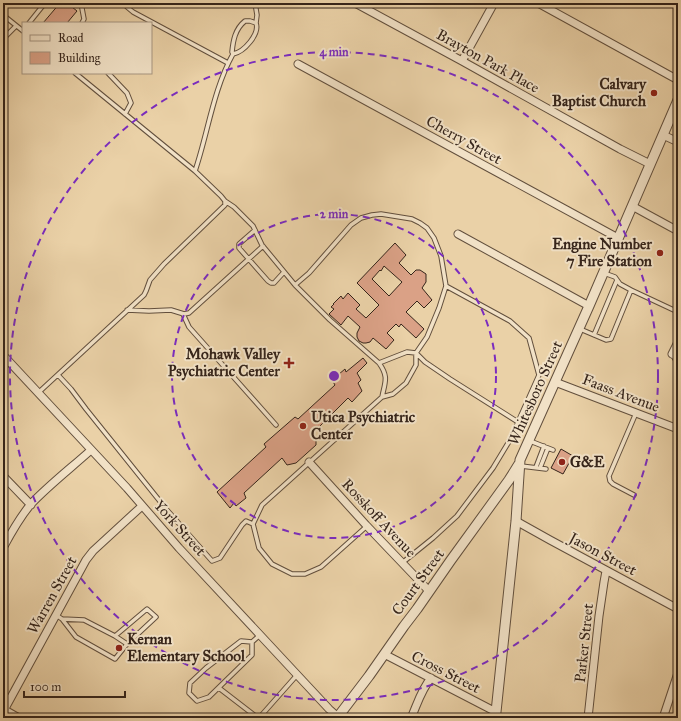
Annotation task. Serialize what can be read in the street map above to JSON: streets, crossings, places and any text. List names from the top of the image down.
{
  "streets": {
    "street": [
      "Brayton Park Place",
      "Cherry Street",
      "Whitesboro Street",
      "Faass Avenue",
      "Rosskoff Avenue",
      "York Street",
      "Jason Street",
      "Court Street",
      "Warren Street",
      "Parker Street",
      "Cross Street"
    ]
  },
  "crossings": [
    ["Brayton Park Place", "Whitesboro Street"],
    ["Cherry Street", "Whitesboro Street"],
    ["Whitesboro Street", "Faass Avenue"],
    ["Whitesboro Street", "Jason Street"],
    ["Whitesboro Street", "Court Street"],
    ["Whitesboro Street", "Cross Street"],
    ["Rosskoff Avenue", "Court Street"],
    ["York Street", "Court Street"],
    ["York Street", "Warren Street"],
    ["Jason Street", "Parker Street"],
    ["Court Street", "Cross Street"]
  ],
  "places": {
    "other": [
      "Calvary Baptist Church",
      "Engine Number 7 Fire Station",
      "Utica Psychiatric Center",
      "G&E",
      "Kernan Elementary School"
    ],
    "health": ["Mohawk Valley Psychiatric Center"]
  },
  "legend": ["Road", "Building"],
  "scale_bar": "100 m",
  "rings": ["4 min", "2 min"]
}
